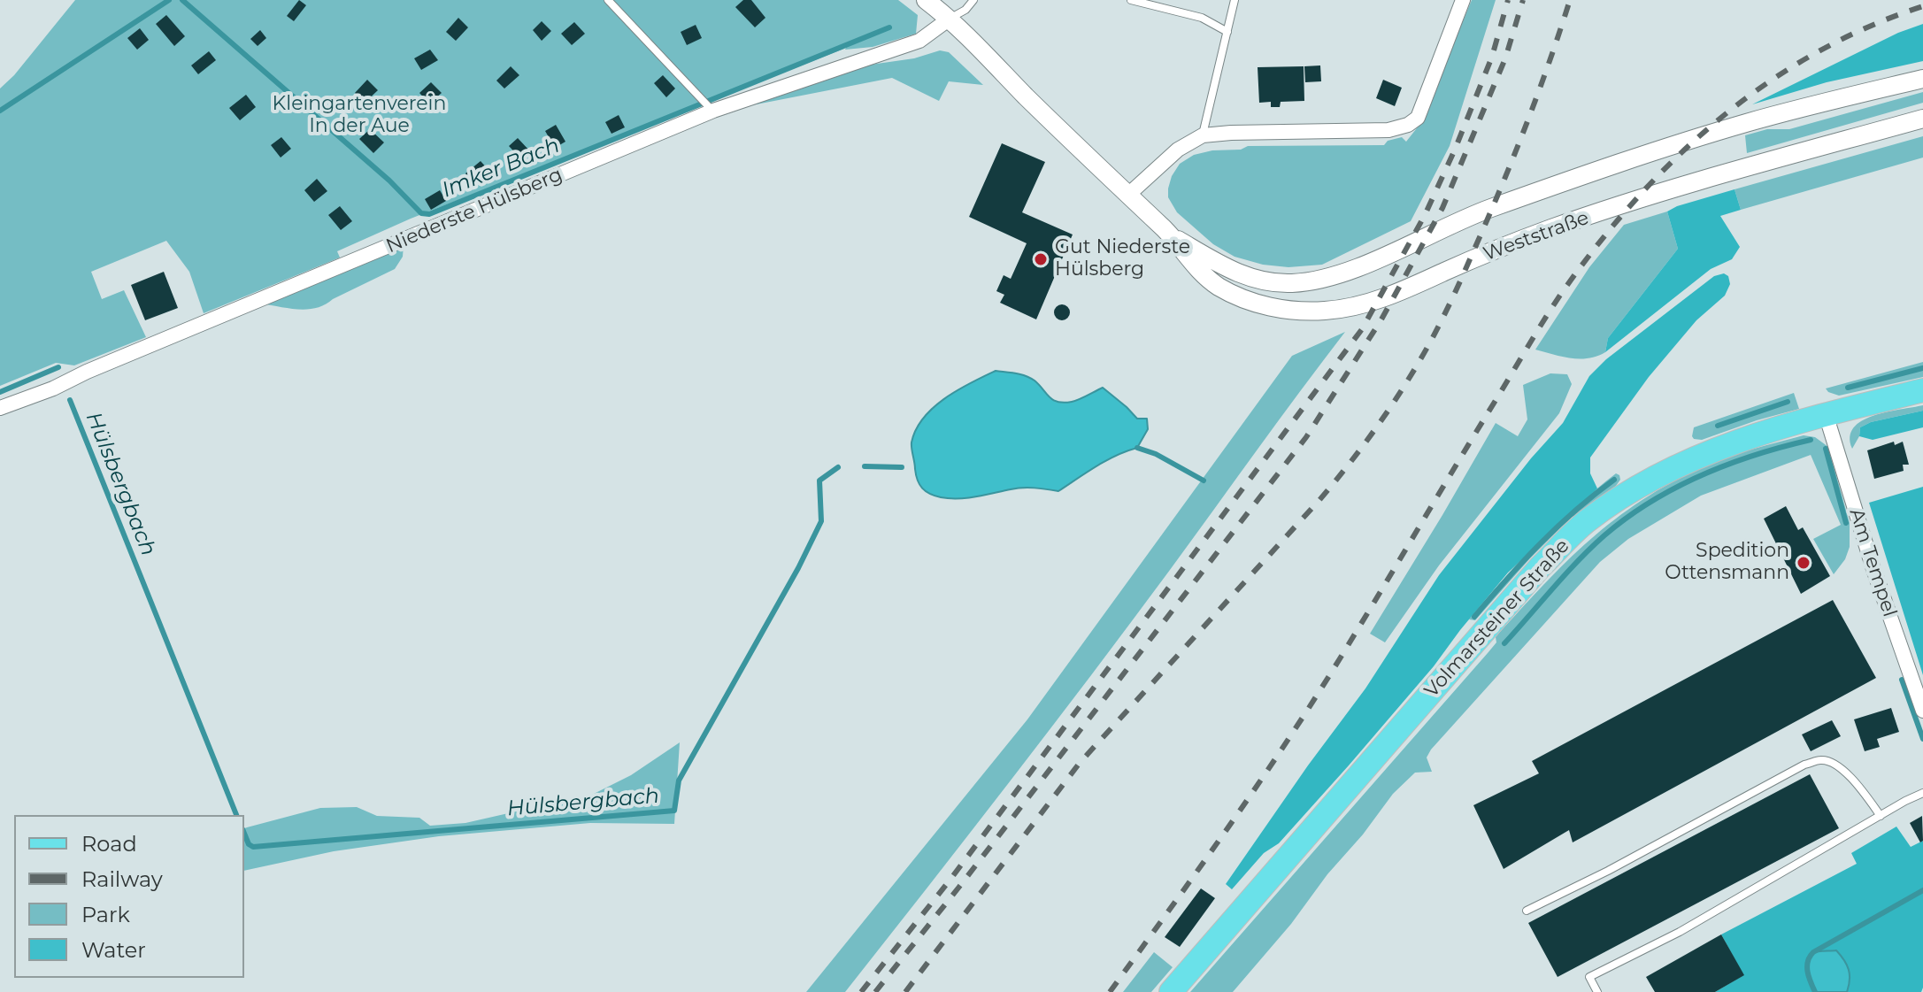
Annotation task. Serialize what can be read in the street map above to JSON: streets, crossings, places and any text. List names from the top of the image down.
{
  "streets": {
    "main road": ["Volmarsteiner Straße"],
    "street": ["Niederste Hülsberg", "Weststraße", "Am Tempel"]
  },
  "crossings": [
    ["Niederste Hülsberg", "Weststraße"],
    ["Am Tempel", "Volmarsteiner Straße"]
  ],
  "water": ["Imker Bach", "Hülsbergbach"],
  "parks": ["Kleingartenverein In der Aue"],
  "places": ["Gut Niederste Hülsberg", "Spedition Ottensmann"],
  "legend": [
    "Road",
    "Railway",
    "Park",
    "Water"
  ]
}
